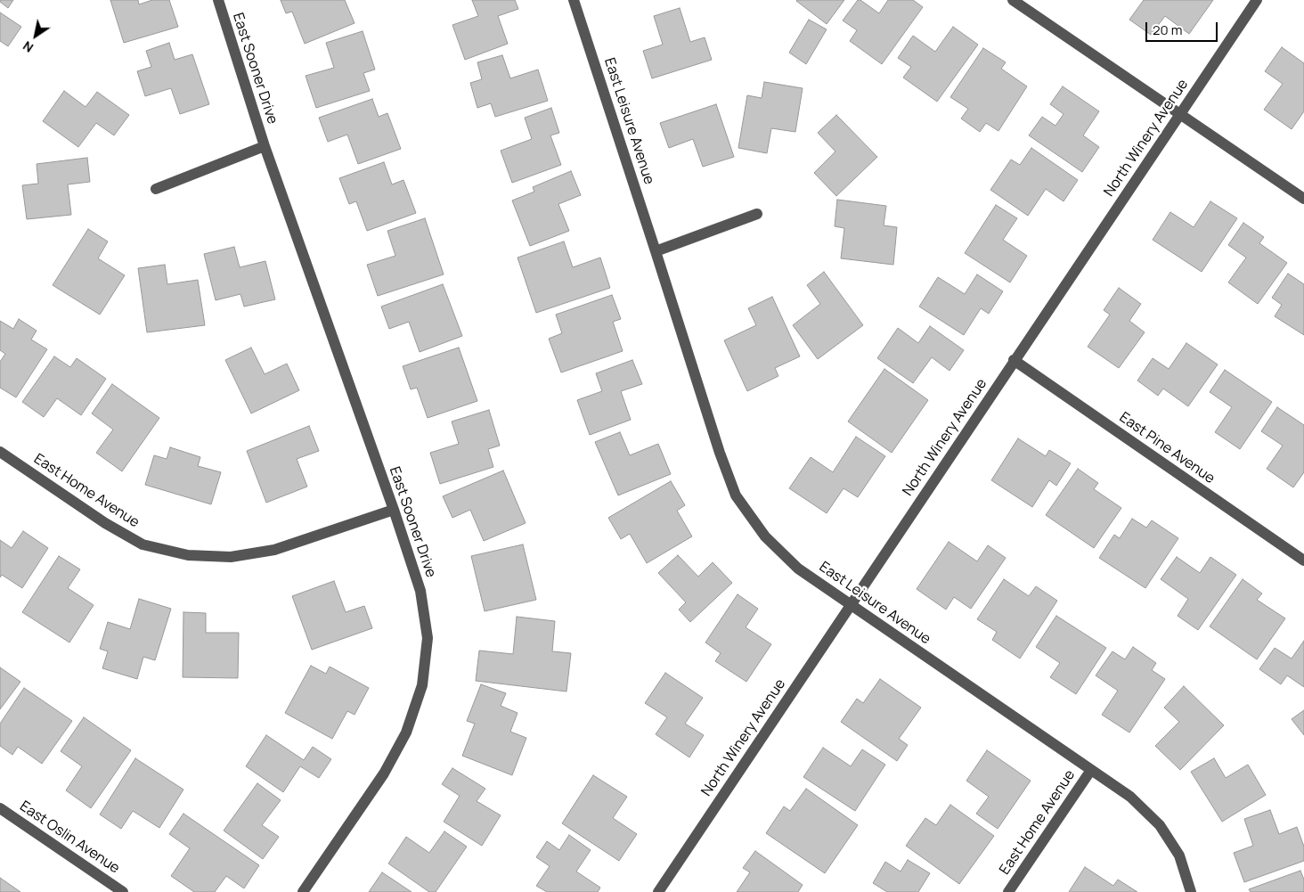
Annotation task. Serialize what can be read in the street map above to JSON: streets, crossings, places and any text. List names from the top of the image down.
{
  "streets": {
    "street": [
      "East Sooner Drive",
      "East Leisure Avenue",
      "North Winery Avenue",
      "East Pine Avenue",
      "East Home Avenue",
      "East Oslin Avenue"
    ]
  },
  "crossings": [
    ["East Sooner Drive", "East Home Avenue"],
    ["East Leisure Avenue", "North Winery Avenue"],
    ["East Leisure Avenue", "East Home Avenue"],
    ["North Winery Avenue", "East Pine Avenue"]
  ],
  "scale_bar": "20 m",
  "north": "bottom left"
}
